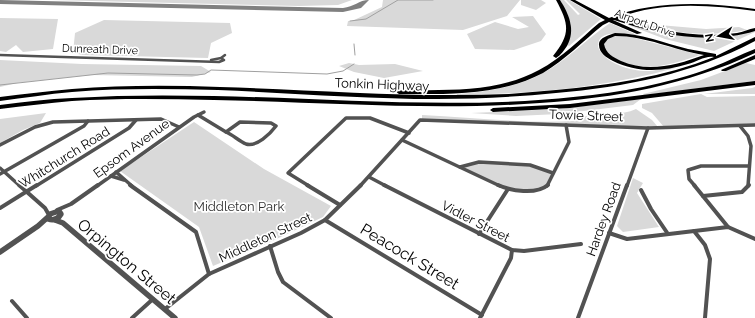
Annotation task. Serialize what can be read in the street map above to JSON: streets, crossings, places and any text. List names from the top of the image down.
{
  "streets": {
    "highway": ["Airport Drive", "Tonkin Highway"],
    "street": [
      "Dunreath Drive",
      "Towie Street",
      "Epsom Avenue",
      "Whitchurch Road",
      "Hardey Road",
      "Vidler Street",
      "Middleton Street",
      "Peacock Street",
      "Orpington Street"
    ]
  },
  "crossings": [
    ["Towie Street", "Hardey Road"],
    ["Towie Street", "Middleton Street"],
    ["Epsom Avenue", "Orpington Street"],
    ["Vidler Street", "Middleton Street"],
    ["Middleton Street", "Peacock Street"],
    ["Middleton Street", "Orpington Street"]
  ],
  "parks": ["Middleton Park"],
  "north": "left"
}
